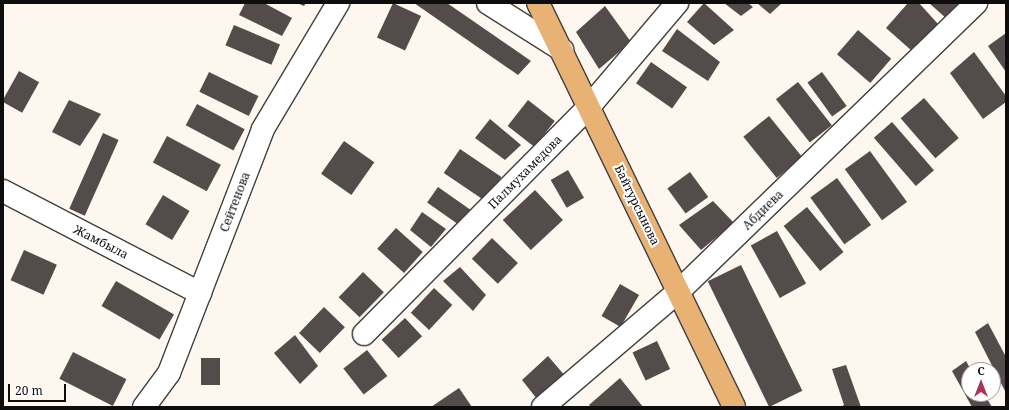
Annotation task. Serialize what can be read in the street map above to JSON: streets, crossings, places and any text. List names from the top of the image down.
{
  "streets": {
    "main road": ["Байтурсынова"],
    "street": [
      "Палмухамедова",
      "Сейтенова",
      "Абдиева",
      "Жамбыла"
    ]
  },
  "crossings": [
    ["Палмухамедова", "Байтурсынова"],
    ["Сейтенова", "Жамбыла"],
    ["Байтурсынова", "Абдиева"]
  ],
  "scale_bar": "20 m",
  "north": "top"
}
